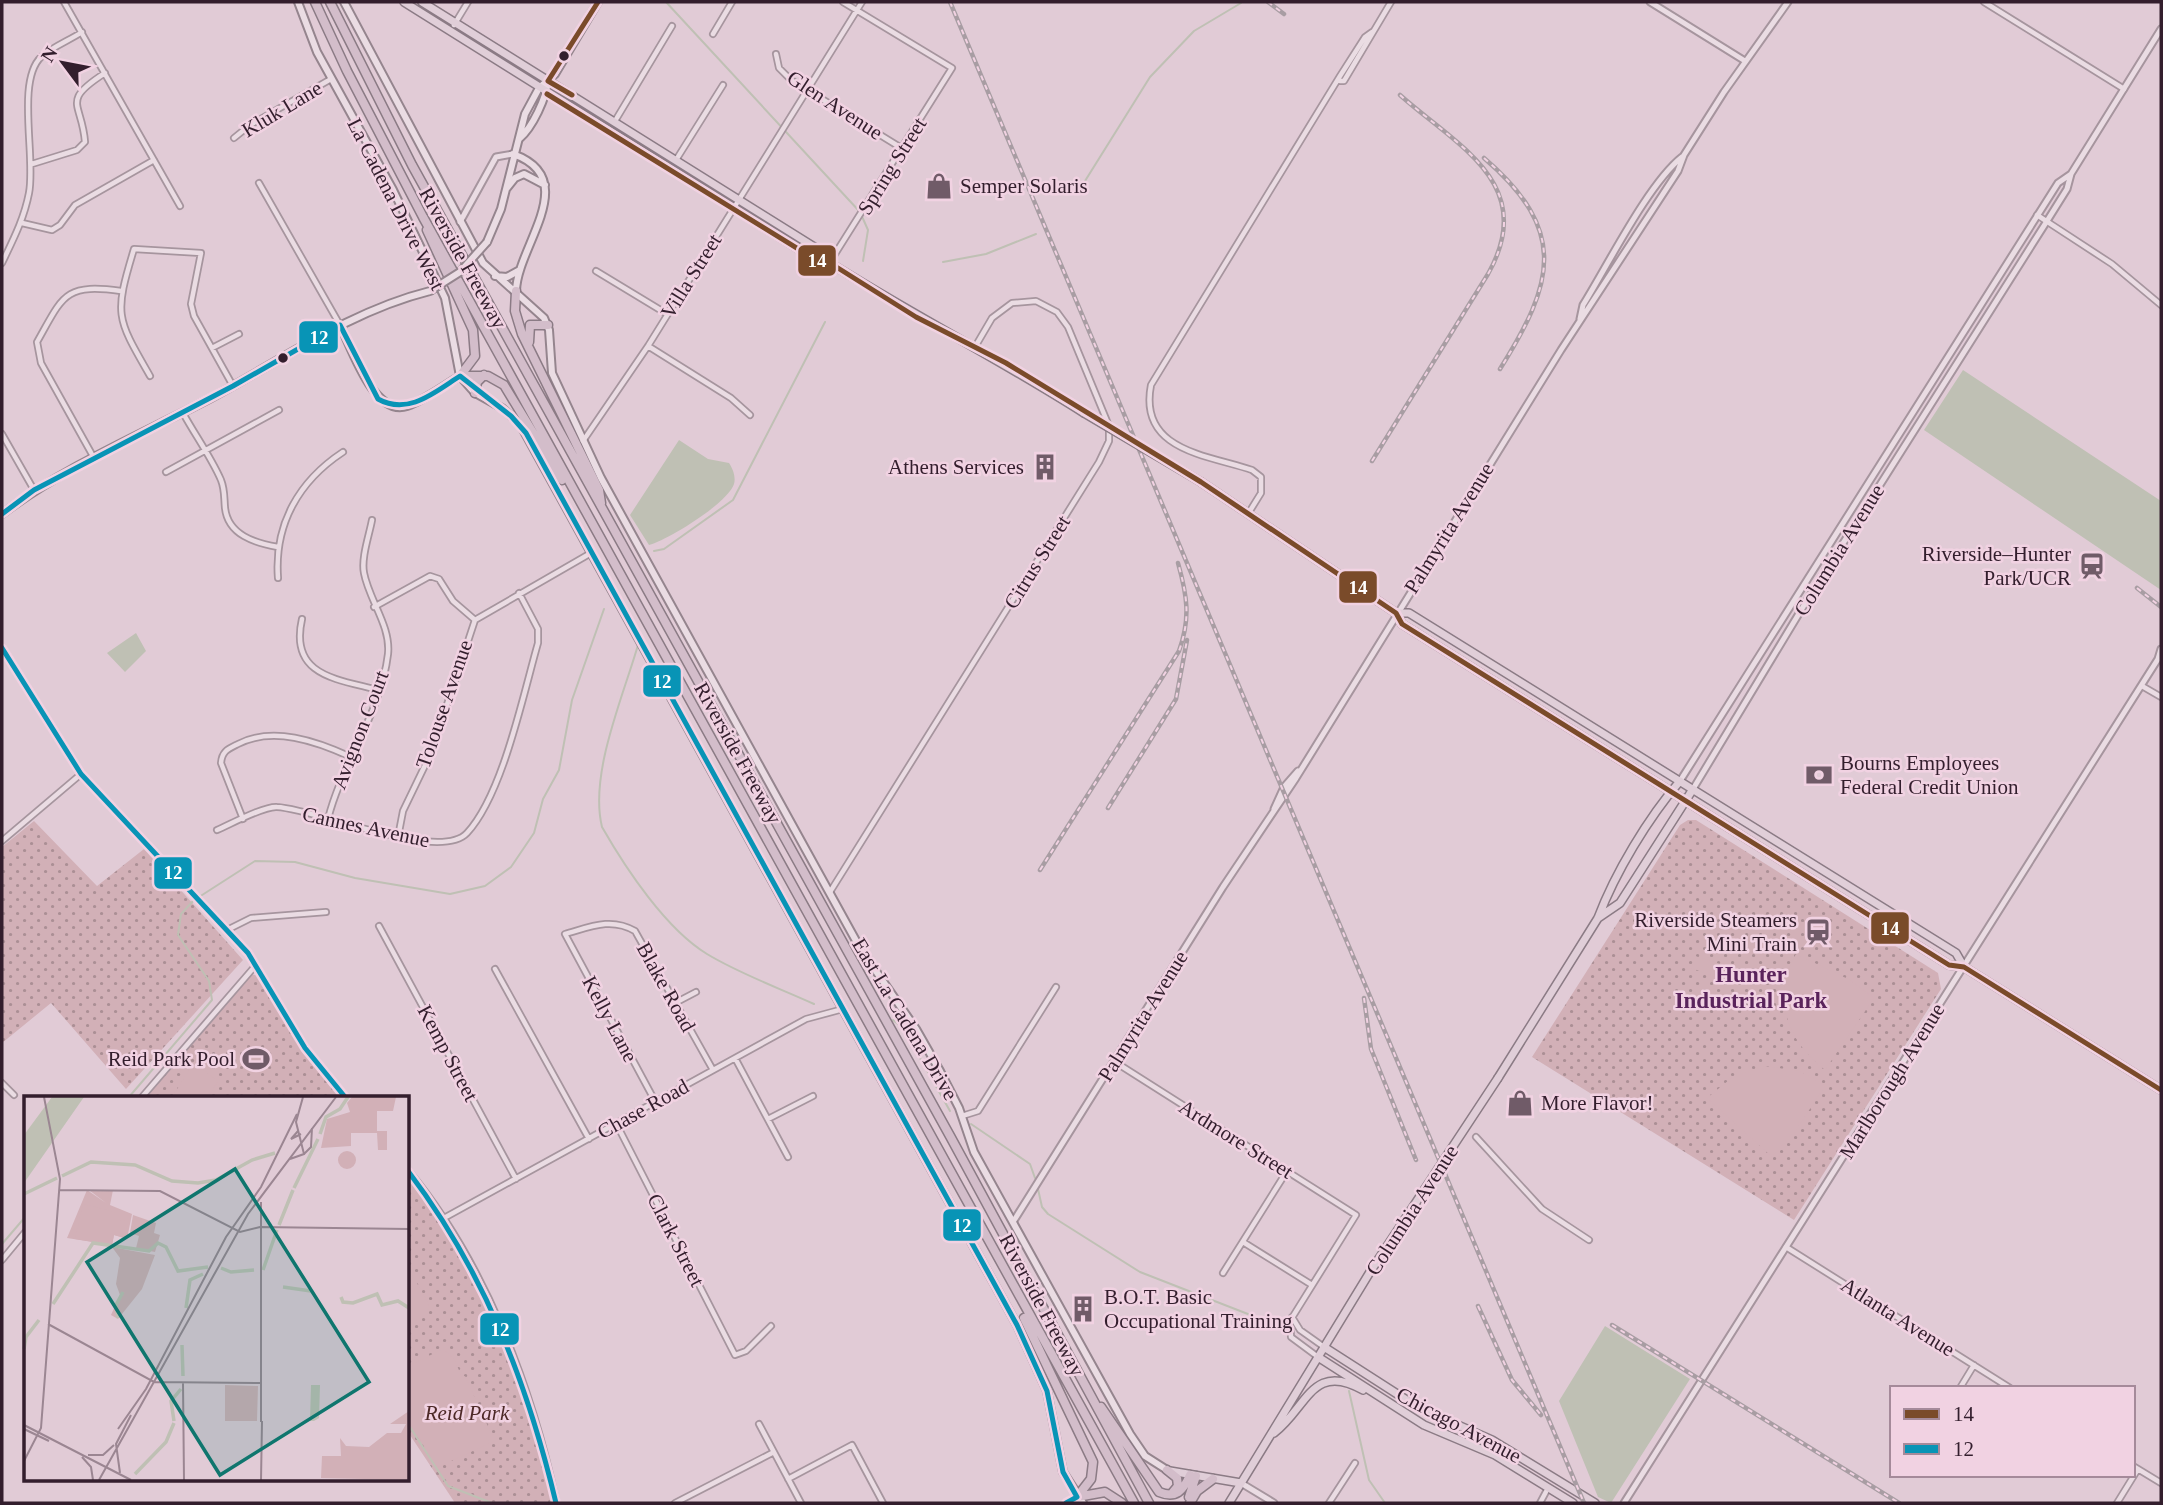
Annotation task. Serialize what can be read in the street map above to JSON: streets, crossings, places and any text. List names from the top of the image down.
{
  "streets": {
    "highway": ["Riverside Freeway"],
    "main road": [
      "La Cadena Drive West",
      "Columbia Avenue",
      "East La Cadena Drive",
      "Chicago Avenue"
    ],
    "street": [
      "Glen Avenue",
      "Kluk Lane",
      "Spring Street",
      "Villa Street",
      "Palmyrita Avenue",
      "Citrus Street",
      "Tolouse Avenue",
      "Avignon Court",
      "Cannes Avenue",
      "Blake Road",
      "Kelly Lane",
      "Kemp Street",
      "Marlborough Avenue",
      "Chase Road",
      "Ardmore Street",
      "Clark Street",
      "Atlanta Avenue"
    ]
  },
  "crossings": [
    ["Glen Avenue", "Spring Street"],
    ["Glen Avenue", "Villa Street"],
    ["Kluk Lane", "La Cadena Drive West"],
    ["Spring Street", "Villa Street"],
    ["Villa Street", "East La Cadena Drive"],
    ["Palmyrita Avenue", "East La Cadena Drive"],
    ["Palmyrita Avenue", "Ardmore Street"],
    ["Columbia Avenue", "East La Cadena Drive"],
    ["Columbia Avenue", "Chicago Avenue"],
    ["Citrus Street", "East La Cadena Drive"],
    ["Tolouse Avenue", "Cannes Avenue"],
    ["Avignon Court", "Cannes Avenue"],
    ["Blake Road", "Kelly Lane"],
    ["Blake Road", "Chase Road"],
    ["Kelly Lane", "Chase Road"],
    ["Kemp Street", "Chase Road"],
    ["Marlborough Avenue", "Atlanta Avenue"],
    ["Chase Road", "Clark Street"]
  ],
  "districts": ["Hunter Industrial Park"],
  "parks": ["Reid Park"],
  "places": {
    "shop": ["Semper Solaris", "More Flavor!"],
    "building": ["Athens Services", "B.O.T. Basic Occupational Training"],
    "station": ["Riverside–Hunter Park/UCR", "Riverside Steamers Mini Train"],
    "bank": ["Bourns Employees Federal Credit Union"],
    "sports": ["Reid Park Pool"]
  },
  "lines": ["transit line 14", "transit line 12"],
  "legend": ["14", "12"],
  "north": "top left"
}
